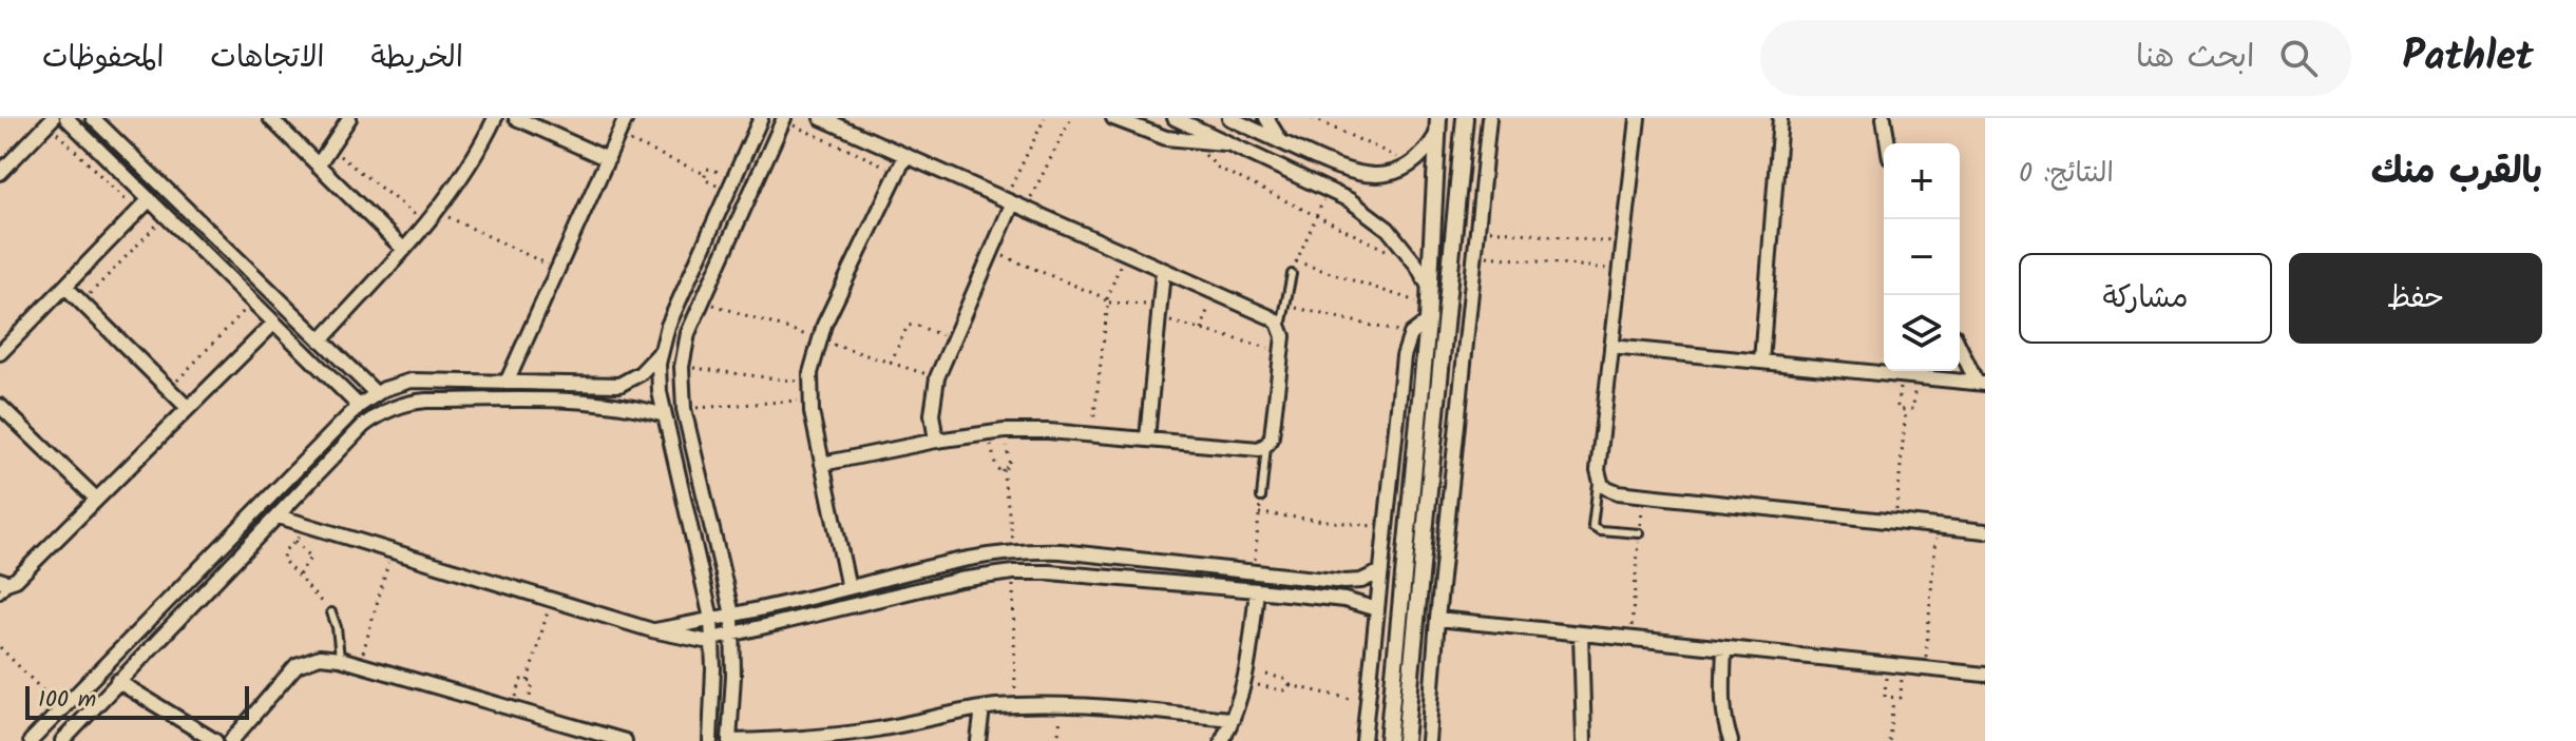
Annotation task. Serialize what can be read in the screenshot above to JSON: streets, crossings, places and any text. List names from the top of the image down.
{
  "scale_bar": "100 m",
  "page": {
    "header": "Pathlet",
    "search": "ابحث هنا",
    "nav": ["الخريطة", "الاتجاهات", "المحفوظات"],
    "heading": ["بالقرب منك", "النتائج: 0"],
    "map_buttons": ["+", "−"],
    "buttons": ["حفظ", "مشاركة"],
    "scale": "100 m"
  }
}
